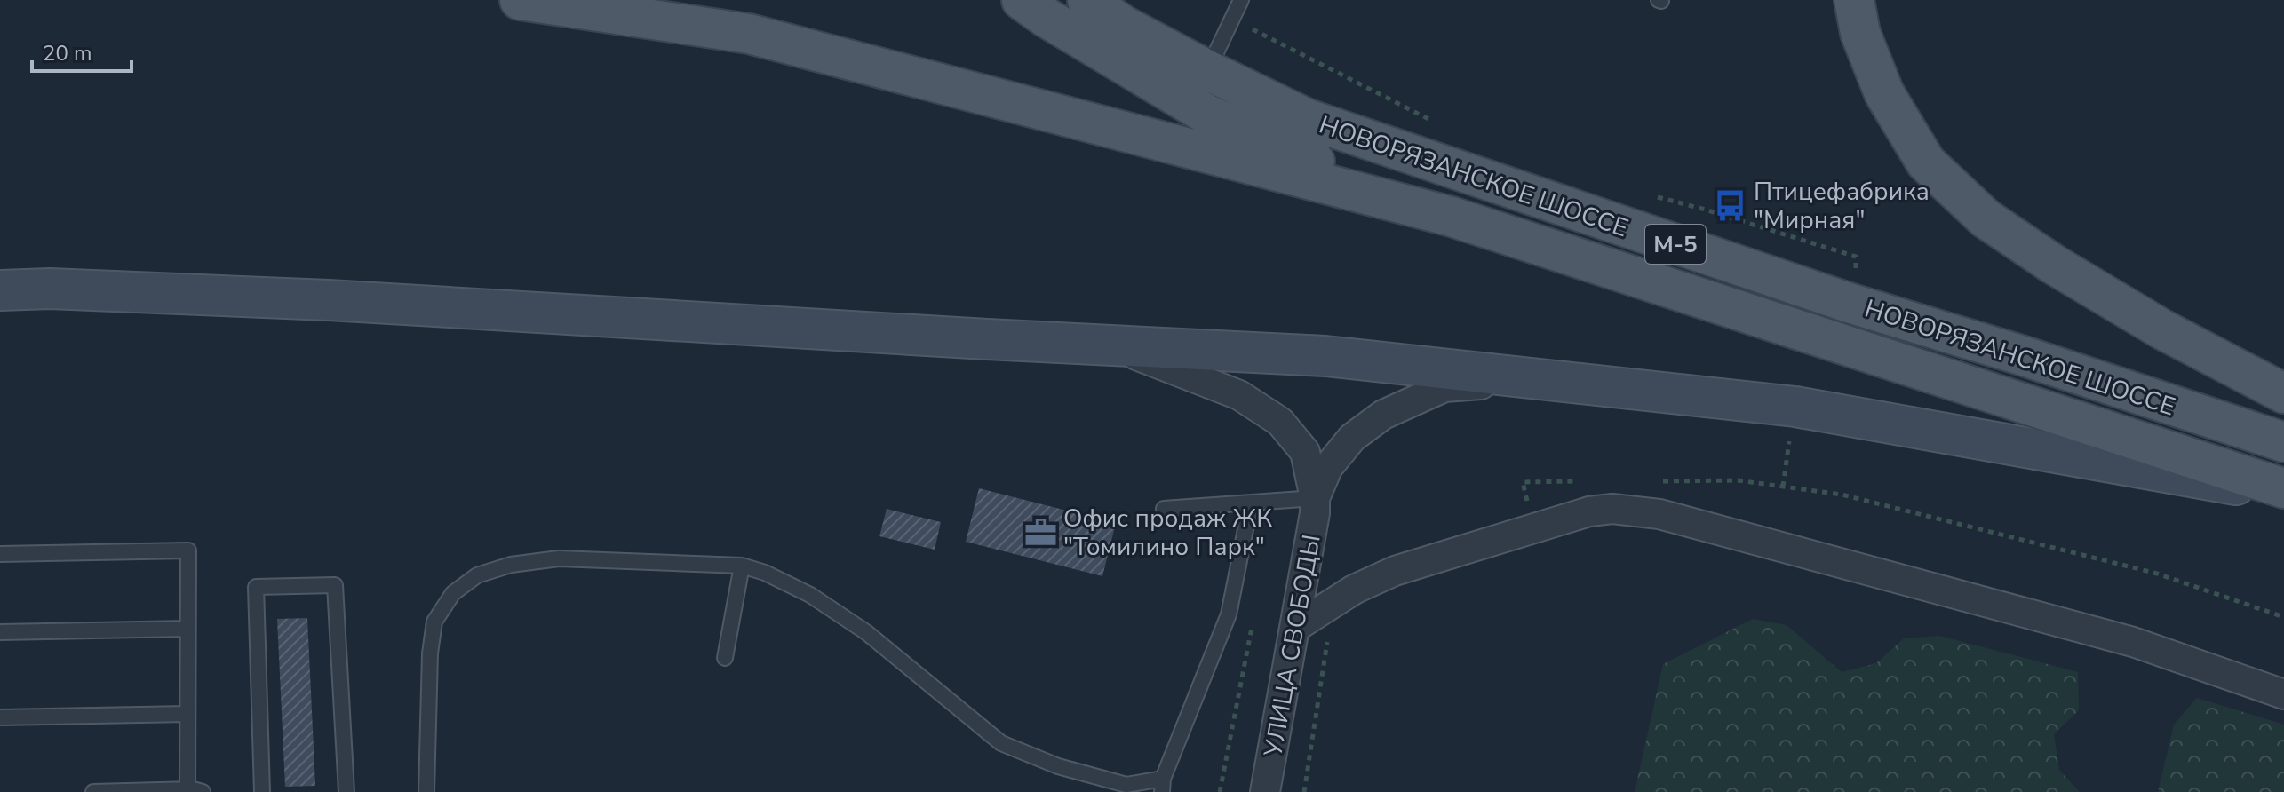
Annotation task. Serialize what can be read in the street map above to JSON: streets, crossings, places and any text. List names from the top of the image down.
{
  "streets": {
    "main road": ["НОВОРЯЗАНСКОЕ ШОССЕ", "М-5"],
    "street": ["УЛИЦА СВОБОДЫ"]
  },
  "places": {
    "bus stop": ["Птицефабрика \"Мирная\""],
    "office": ["Офис продаж ЖК \"Томилино Парк\""]
  },
  "scale_bar": "20 m"
}
